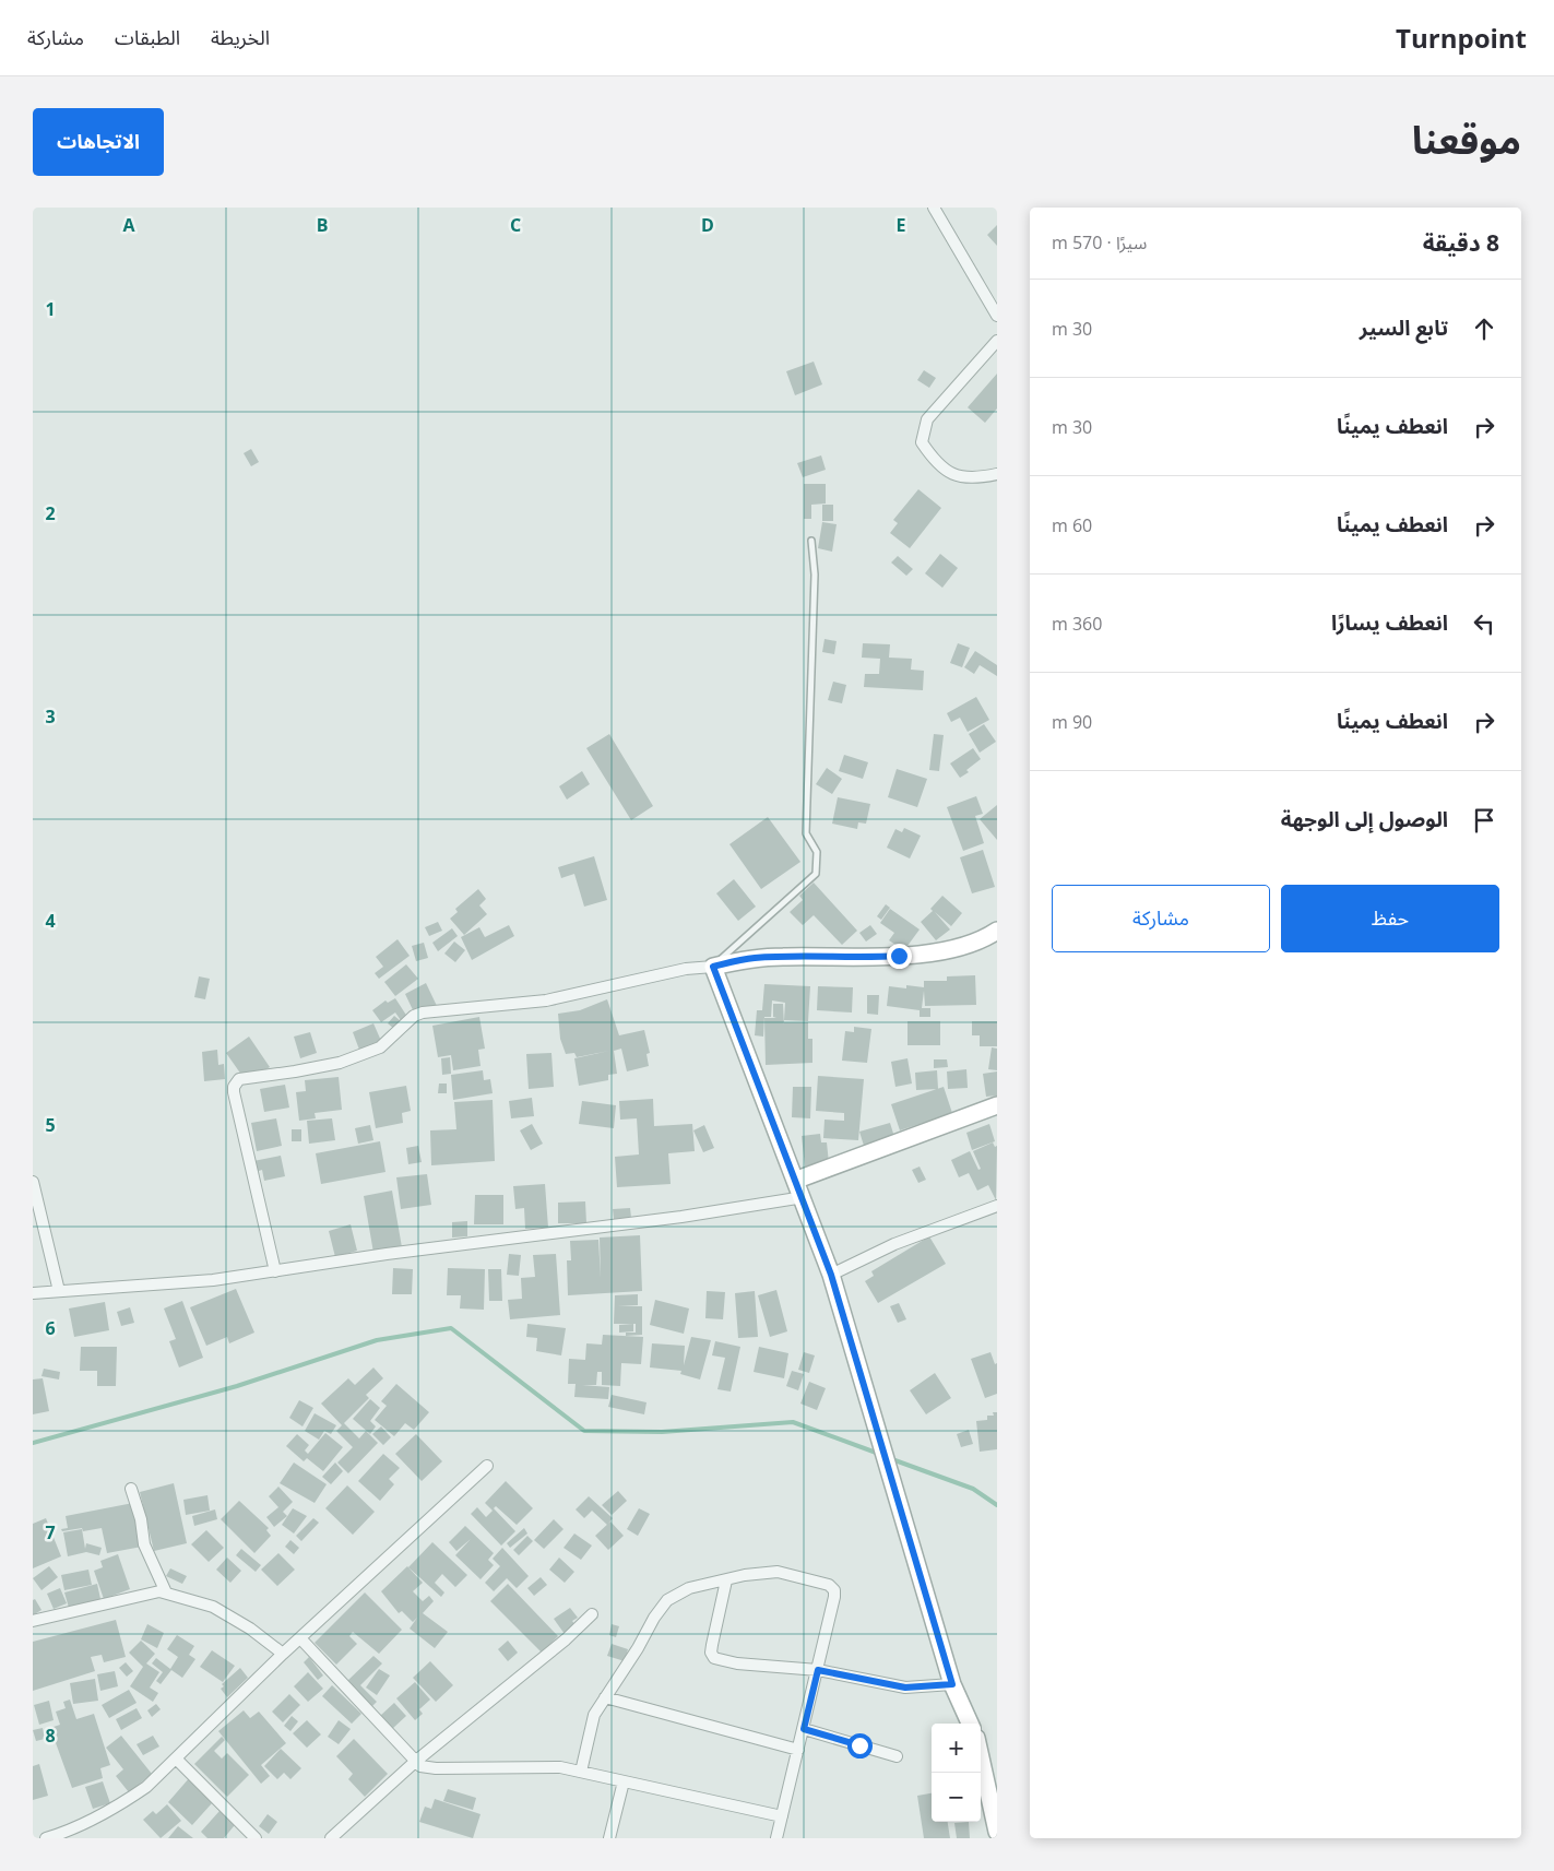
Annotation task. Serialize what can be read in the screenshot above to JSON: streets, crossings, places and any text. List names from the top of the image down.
{
  "page": {
    "header": "Turnpoint",
    "nav": ["الخريطة", "الطبقات", "مشاركة"],
    "title": "موقعنا",
    "buttons": [
      "الاتجاهات",
      ["حفظ", "مشاركة"]
    ],
    "heading": ["8 دقيقة", "سيرًا · 570 m"],
    "list": [
      ["تابع السير", "30 m"],
      ["انعطف يمينًا", "30 m"],
      ["انعطف يمينًا", "60 m"],
      ["انعطف يسارًا", "360 m"],
      ["انعطف يمينًا", "90 m"],
      "الوصول إلى الوجهة"
    ],
    "map_buttons": ["+", "−"]
  },
  "grid": {
    "columns": [
      "A",
      "B",
      "C",
      "D",
      "E"
    ],
    "rows": [
      "1",
      "2",
      "3",
      "4",
      "5",
      "6",
      "7",
      "8"
    ]
  }
}
